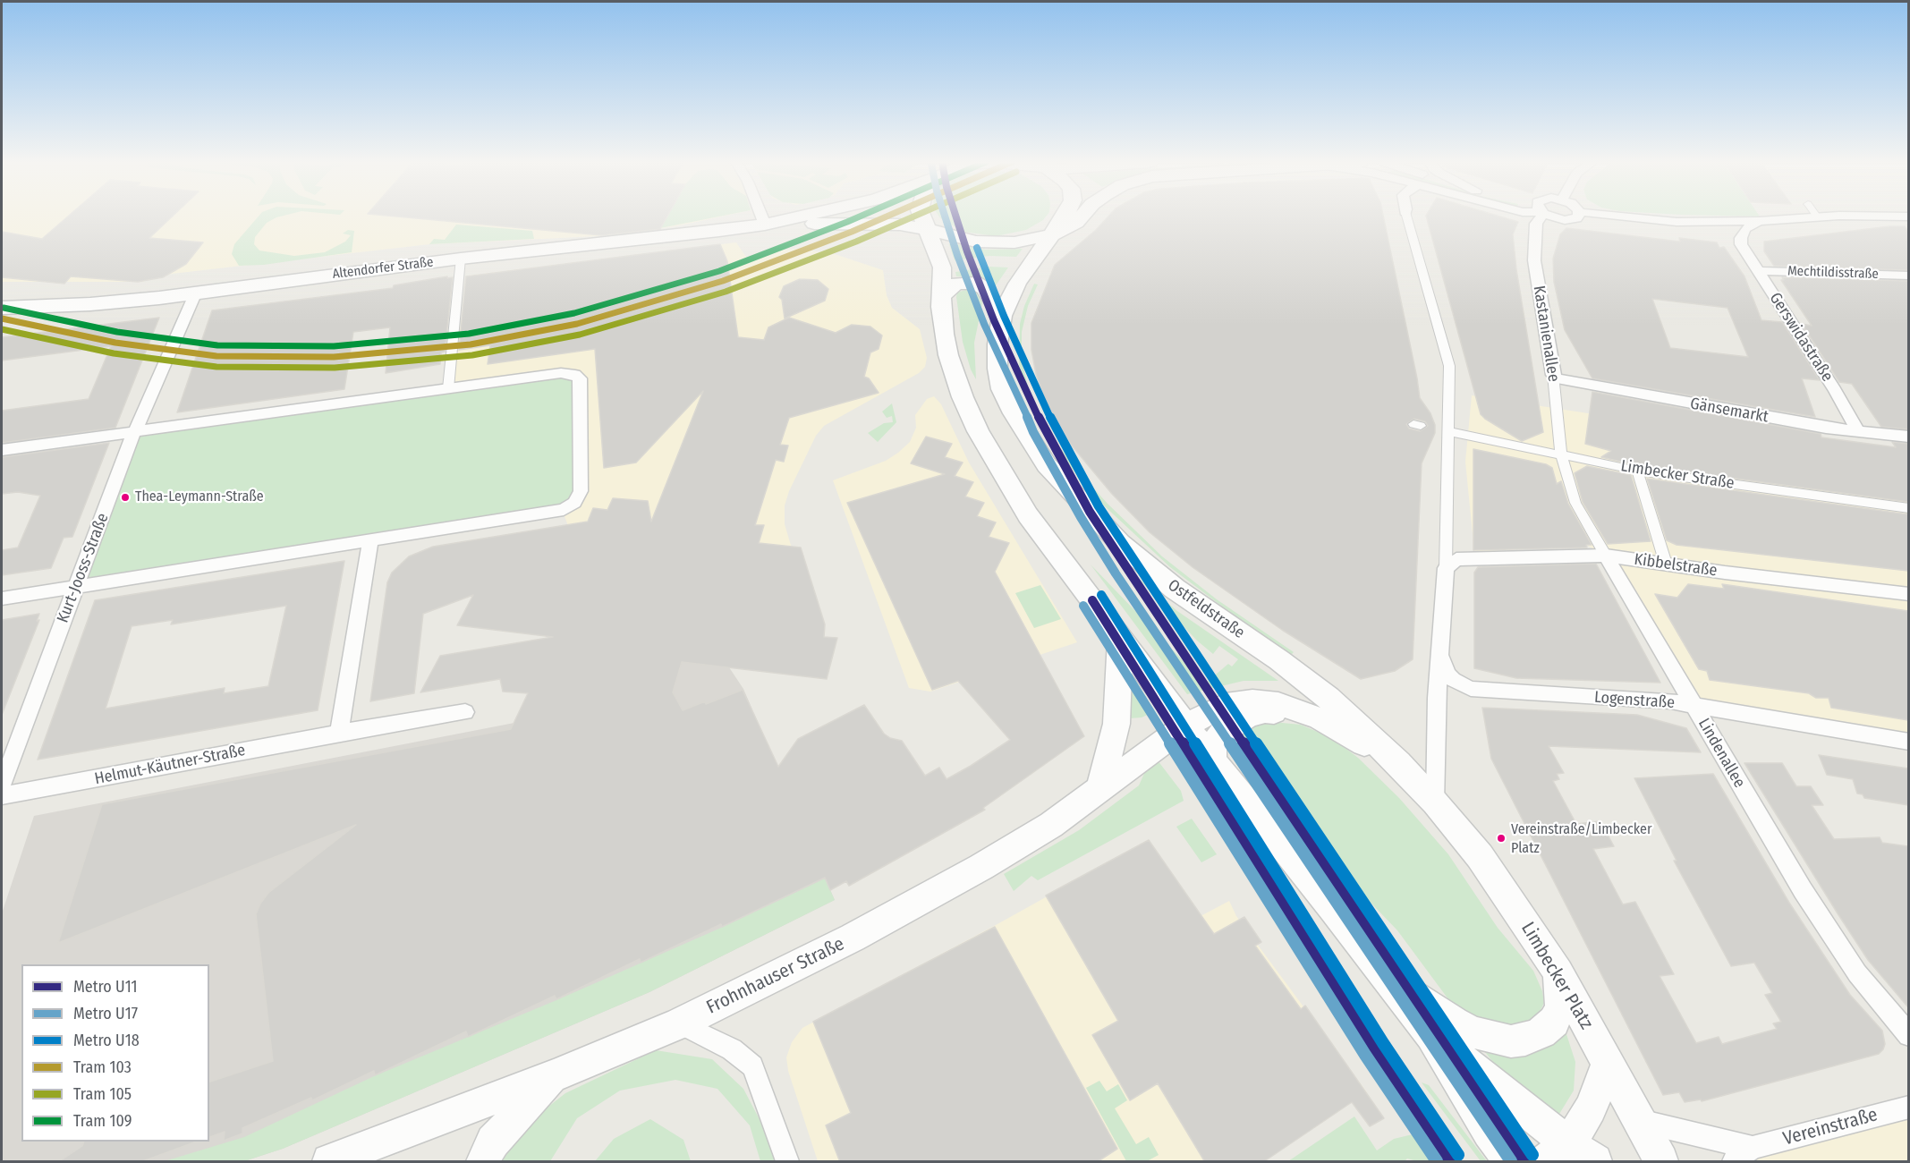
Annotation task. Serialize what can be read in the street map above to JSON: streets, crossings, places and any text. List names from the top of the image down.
{
  "streets": {
    "main road": [
      "Altendorfer Straße",
      "Ostfeldstraße",
      "Frohnhauser Straße",
      "Limbecker Platz"
    ],
    "street": [
      "Mechtildisstraße",
      "Kastanienallee",
      "Gerswidastraße",
      "Gänsemarkt",
      "Limbecker Straße",
      "Kibbelstraße",
      "Kurt-Jooss-Straße",
      "Logenstraße",
      "Lindenallee",
      "Helmut-Käutner-Straße",
      "Vereinstraße"
    ]
  },
  "crossings": [
    ["Altendorfer Straße", "Kurt-Jooss-Straße"],
    ["Mechtildisstraße", "Gerswidastraße"],
    ["Kastanienallee", "Gänsemarkt"],
    ["Kastanienallee", "Limbecker Straße"],
    ["Kastanienallee", "Lindenallee"],
    ["Gerswidastraße", "Gänsemarkt"],
    ["Limbecker Straße", "Lindenallee"],
    ["Kibbelstraße", "Lindenallee"],
    ["Ostfeldstraße", "Limbecker Platz"],
    ["Logenstraße", "Lindenallee"],
    ["Limbecker Platz", "Vereinstraße"]
  ],
  "places": ["Thea-Leymann-Straße", "Vereinstraße/Limbecker Platz"],
  "lines": [
    "metro line U11",
    "metro line U17",
    "tram line 103",
    "tram line 105",
    "tram line 109",
    "metro line U18"
  ],
  "legend": [
    "Metro U11",
    "Metro U17",
    "Metro U18",
    "Tram 103",
    "Tram 105",
    "Tram 109"
  ]
}
